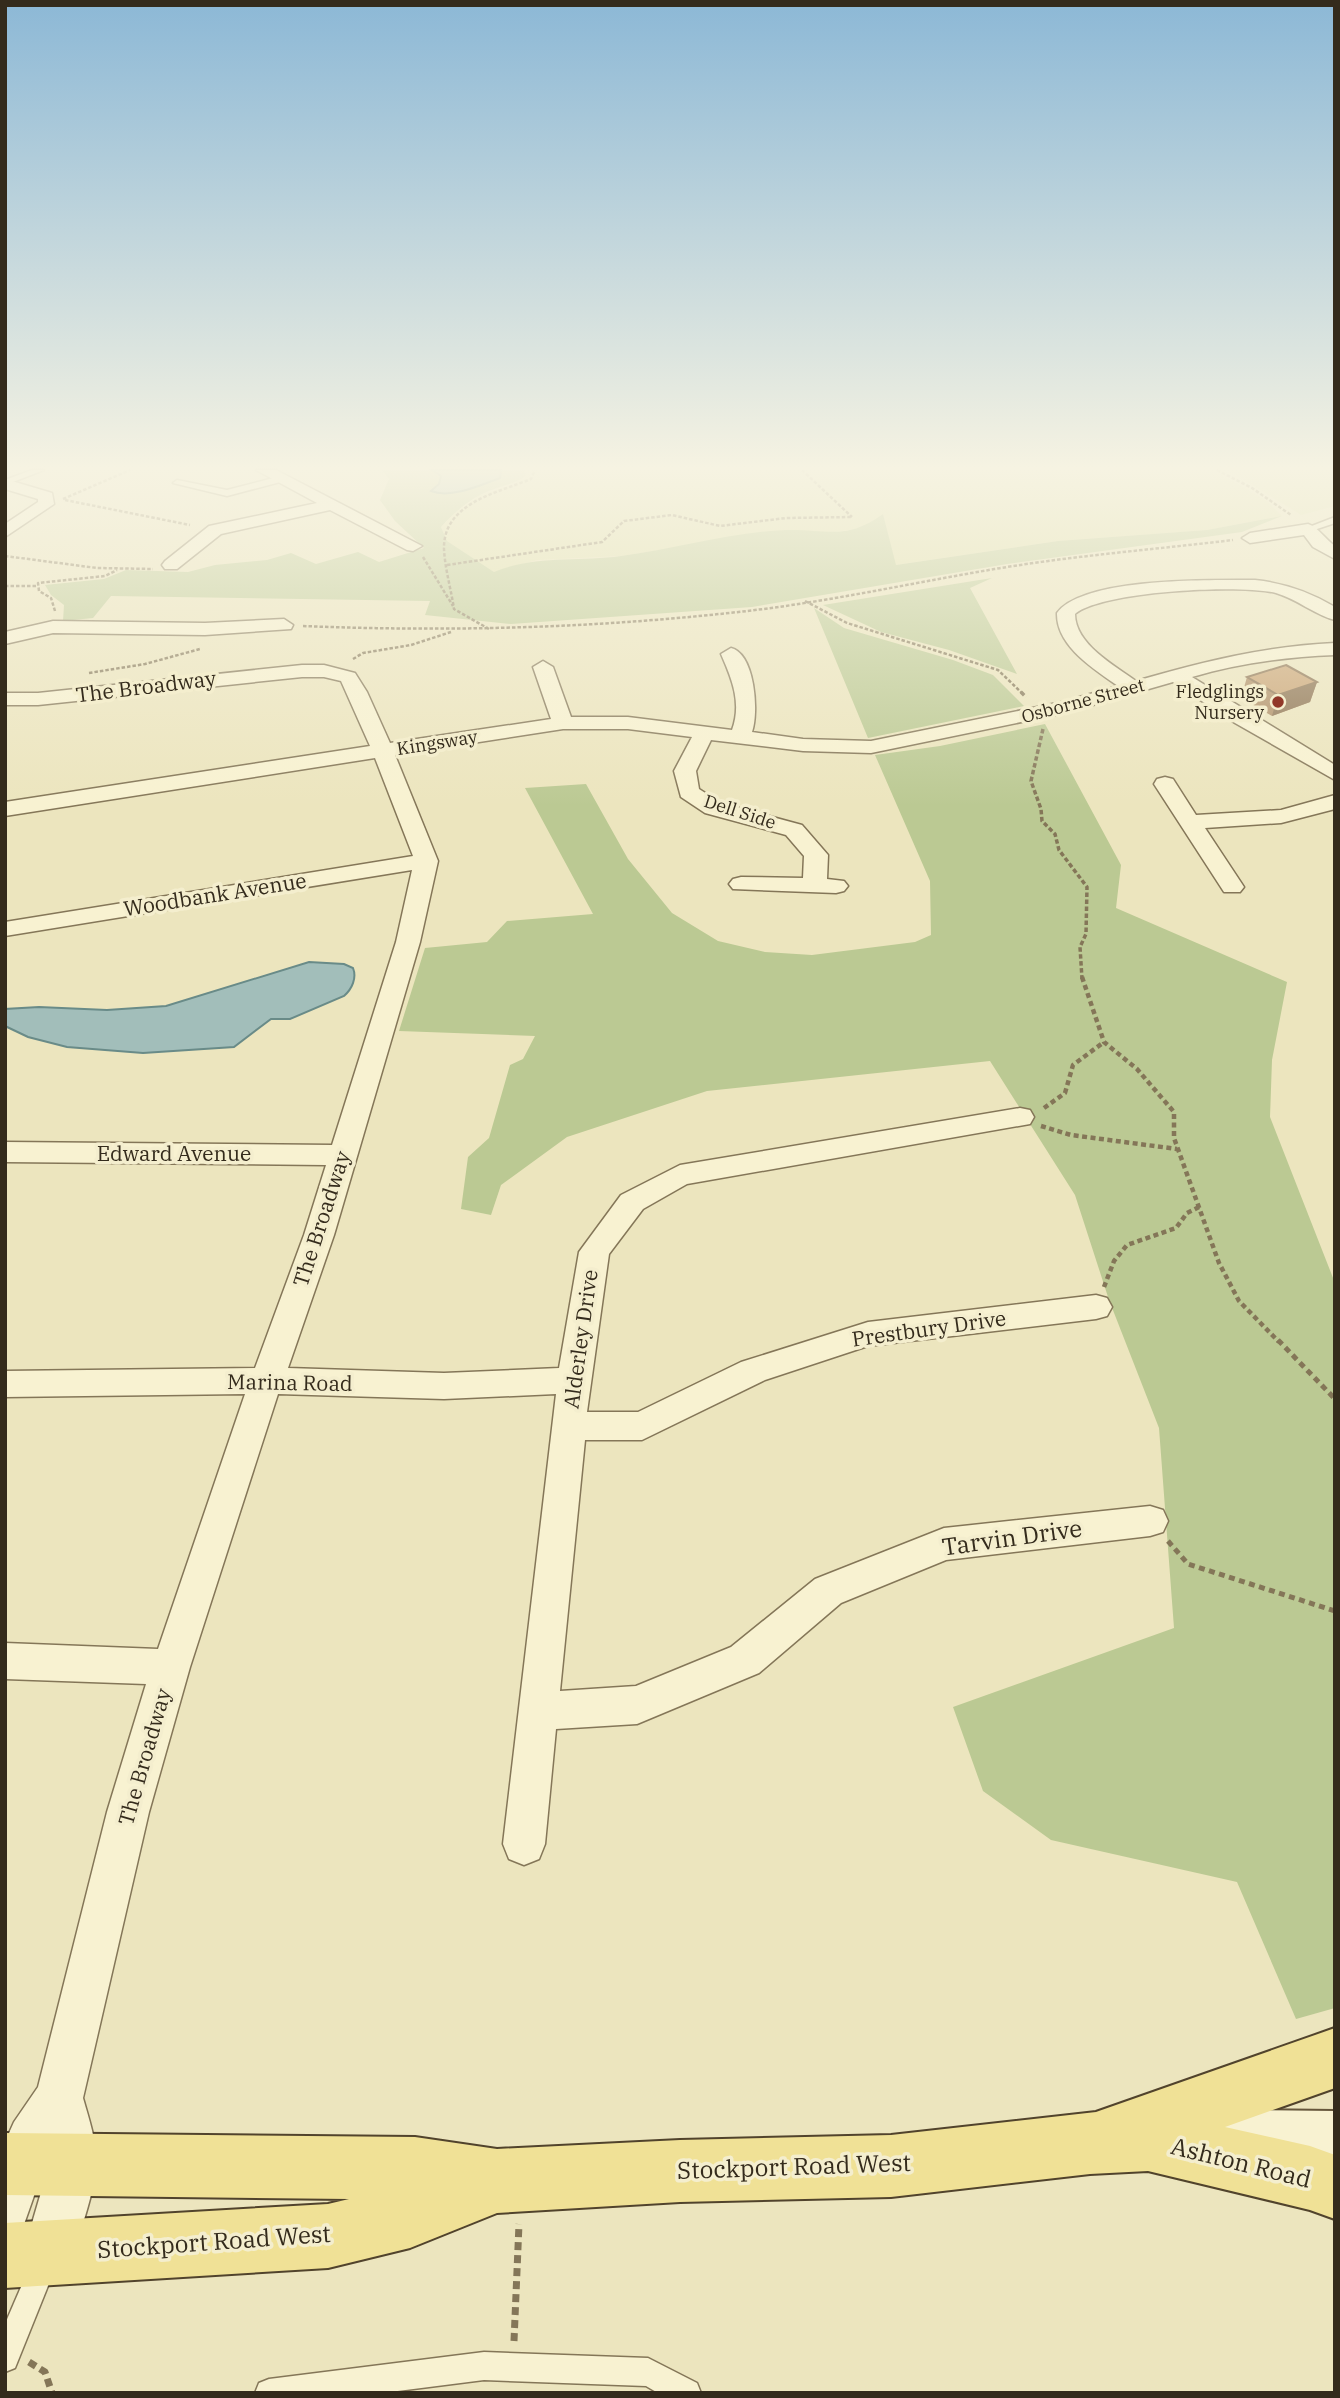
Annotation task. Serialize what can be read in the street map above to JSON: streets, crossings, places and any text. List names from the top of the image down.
{
  "streets": {
    "main road": ["Ashton Road", "Stockport Road West"],
    "street": [
      "The Broadway",
      "Osborne Street",
      "Kingsway",
      "Dell Side",
      "Woodbank Avenue",
      "Edward Avenue",
      "Prestbury Drive",
      "Alderley Drive",
      "Marina Road",
      "Tarvin Drive"
    ]
  },
  "crossings": [
    ["The Broadway", "Woodbank Avenue"],
    ["The Broadway", "Edward Avenue"],
    ["The Broadway", "Marina Road"],
    ["The Broadway", "Stockport Road West"],
    ["Osborne Street", "Kingsway"],
    ["Kingsway", "Dell Side"],
    ["Prestbury Drive", "Alderley Drive"],
    ["Alderley Drive", "Marina Road"],
    ["Alderley Drive", "Tarvin Drive"],
    ["Ashton Road", "Stockport Road West"]
  ],
  "places": ["Fledglings Nursery"]
}
